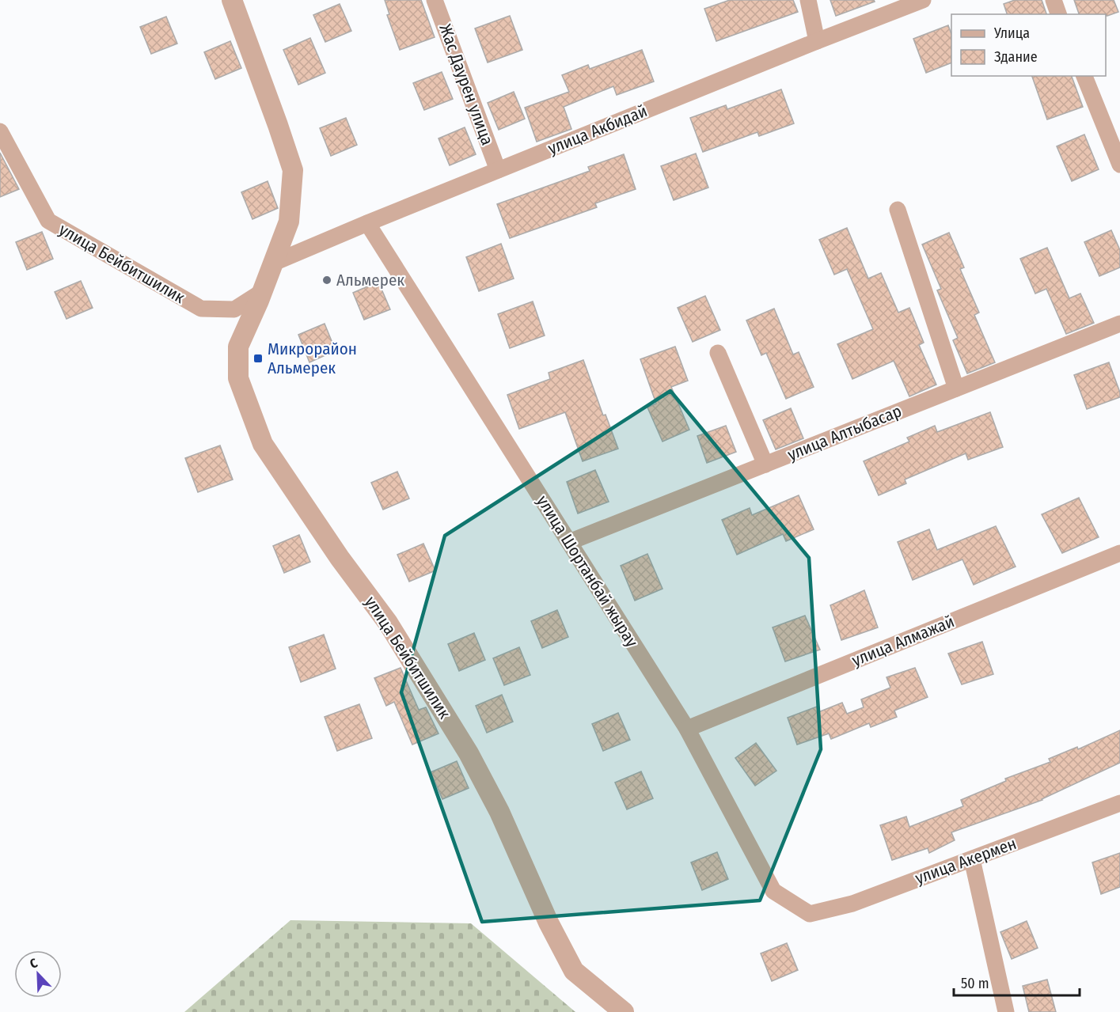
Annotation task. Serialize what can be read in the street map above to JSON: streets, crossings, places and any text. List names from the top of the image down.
{
  "streets": {
    "street": [
      "Жас Даурен улица",
      "улица Акбидай",
      "улица Бейбитшилик",
      "улица Алтыбасар",
      "улица Шортанбай жырау",
      "улица Алмажай",
      "улица Акермен"
    ]
  },
  "crossings": [
    ["Жас Даурен улица", "улица Акбидай"],
    ["улица Акбидай", "улица Бейбитшилик"],
    ["улица Акбидай", "улица Шортанбай жырау"],
    ["улица Алтыбасар", "улица Шортанбай жырау"],
    ["улица Шортанбай жырау", "улица Алмажай"],
    ["улица Шортанбай жырау", "улица Акермен"]
  ],
  "places": {
    "other": ["Альмерек"],
    "transit": ["Микрорайон Альмерек"]
  },
  "legend": ["Улица", "Здание"],
  "scale_bar": "50 m",
  "north": "top left"
}
